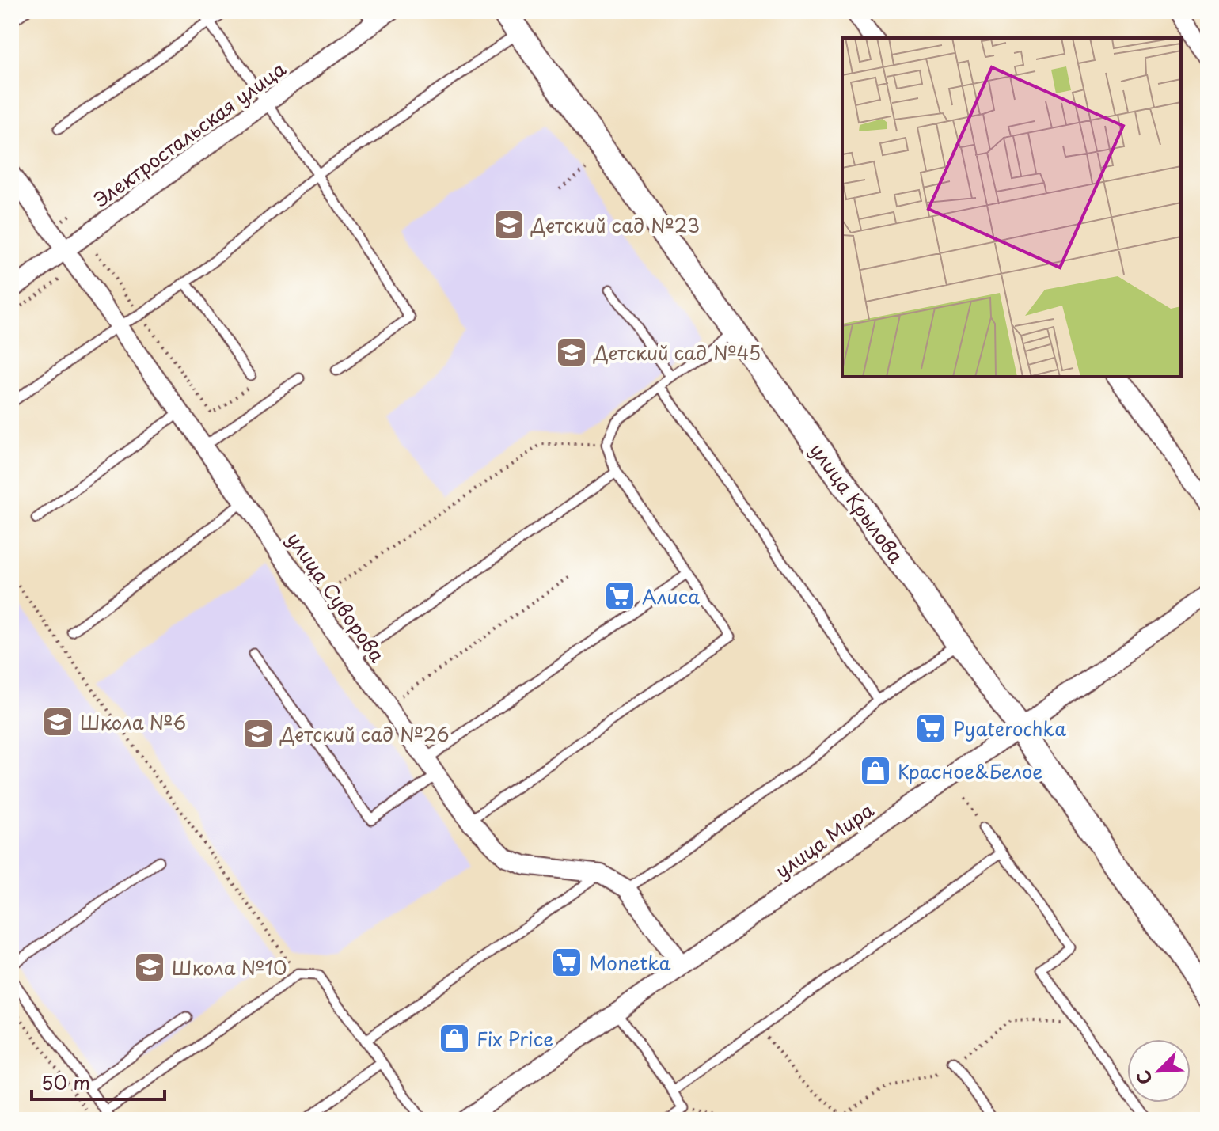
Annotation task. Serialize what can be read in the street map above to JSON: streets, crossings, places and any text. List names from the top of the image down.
{
  "streets": {
    "main road": ["улица Крылова"],
    "street": ["Электростальская улица", "улица Суворова", "улица Мира"]
  },
  "crossings": [
    ["Электростальская улица", "улица Суворова"],
    ["улица Крылова", "улица Мира"],
    ["улица Суворова", "улица Мира"]
  ],
  "places": {
    "school or university": [
      "Детский сад №23",
      "Детский сад №45",
      "Школа №6",
      "Детский сад №26",
      "Школа №10"
    ],
    "supermarket": ["Алиса", "Pyaterochka", "Monetka"],
    "shop": ["Красное&Белое", "Fix Price"]
  },
  "scale_bar": "50 m",
  "north": "bottom left"
}
